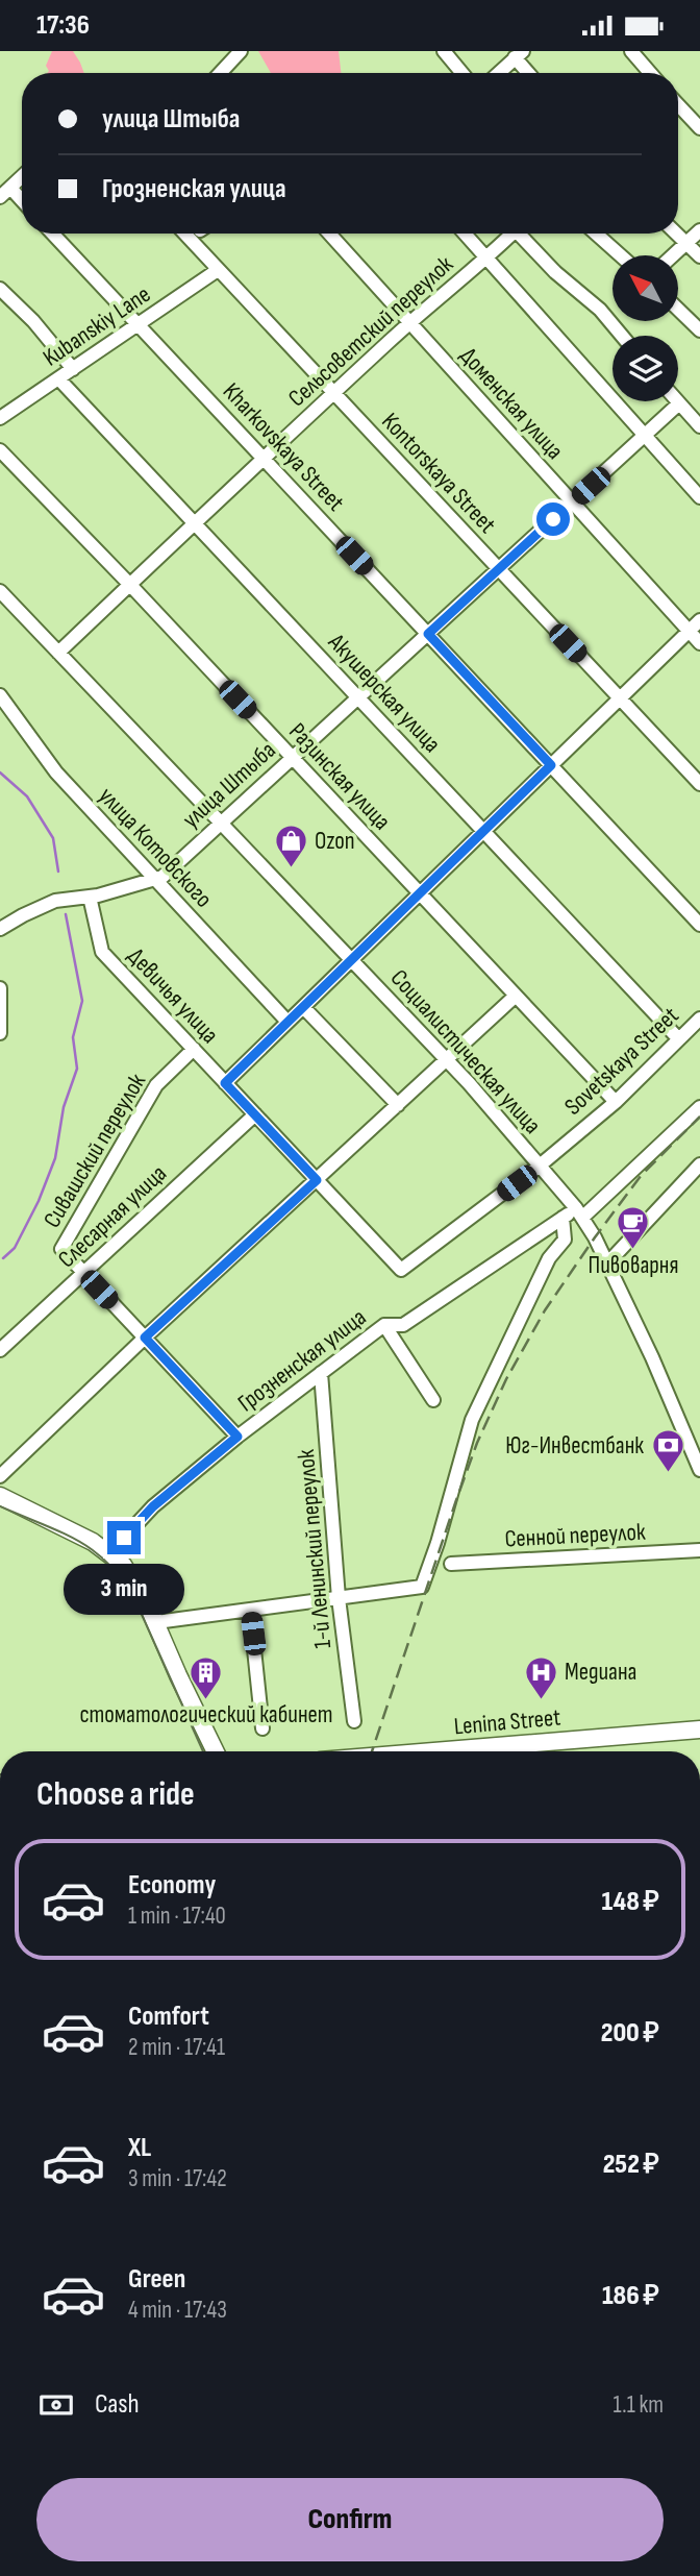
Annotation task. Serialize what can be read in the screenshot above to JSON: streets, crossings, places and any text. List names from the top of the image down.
{
  "streets": {
    "main road": ["Lenina Street"],
    "street": [
      "Kubanskiy Lane",
      "Сельсоветский переулок",
      "Доменская улица",
      "Kharkovskaya Street",
      "Kontorskaya Street",
      "Акушерская улица",
      "Разинская улица",
      "улица Штыба",
      "улица Котовского",
      "Девичья улица",
      "Социалистическая улица",
      "Sovetskaya Street",
      "Сивашский переулок",
      "Слесарная улица",
      "Грозненская улица",
      "Сенной переулок",
      "1-й Ленинский переулок"
    ]
  },
  "crossings": [
    ["Kubanskiy Lane", "Kharkovskaya Street"],
    ["Kubanskiy Lane", "Kontorskaya Street"],
    ["Kubanskiy Lane", "Акушерская улица"],
    ["Сельсоветский переулок", "Доменская улица"],
    ["Сельсоветский переулок", "Kharkovskaya Street"],
    ["Сельсоветский переулок", "Kontorskaya Street"],
    ["Сельсоветский переулок", "Акушерская улица"],
    ["Сельсоветский переулок", "Разинская улица"],
    ["Сельсоветский переулок", "Социалистическая улица"],
    ["Доменская улица", "улица Штыба"],
    ["Kharkovskaya Street", "улица Штыба"],
    ["Kontorskaya Street", "улица Штыба"],
    ["Акушерская улица", "улица Штыба"],
    ["Акушерская улица", "Sovetskaya Street"],
    ["Разинская улица", "улица Штыба"],
    ["Разинская улица", "Sovetskaya Street"],
    ["улица Штыба", "улица Котовского"],
    ["улица Штыба", "Девичья улица"],
    ["улица Штыба", "Социалистическая улица"],
    ["Девичья улица", "Sovetskaya Street"],
    ["Девичья улица", "Сивашский переулок"],
    ["Девичья улица", "Слесарная улица"],
    ["Социалистическая улица", "Sovetskaya Street"],
    ["Социалистическая улица", "Грозненская улица"],
    ["Сивашский переулок", "Слесарная улица"],
    ["Сивашский переулок", "Грозненская улица"],
    ["Грозненская улица", "1-й Ленинский переулок"]
  ],
  "places": {
    "shop": ["Ozon"],
    "cafe": ["Пивоварня"],
    "bank": ["Юг-Инвестбанк"],
    "building": ["стоматологический кабинет"],
    "hospital": ["Медиана"]
  },
  "north": "top left",
  "page": {
    "status": "17:36",
    "banner": ["улица Штыба", "Грозненская улица"],
    "bubble": "3 min",
    "heading": "Choose a ride",
    "list": [
      {
        "name": "Economy",
        "note": "1 min · 17:40",
        "value": "148 ₽"
      },
      {
        "name": "Comfort",
        "note": "2 min · 17:41",
        "value": "200 ₽"
      },
      {
        "name": "XL",
        "note": "3 min · 17:42",
        "value": "252 ₽"
      },
      {
        "name": "Green",
        "note": "4 min · 17:43",
        "value": "186 ₽"
      }
    ],
    "pay": ["Cash", "1.1 km"],
    "buttons": "Confirm"
  }
}
